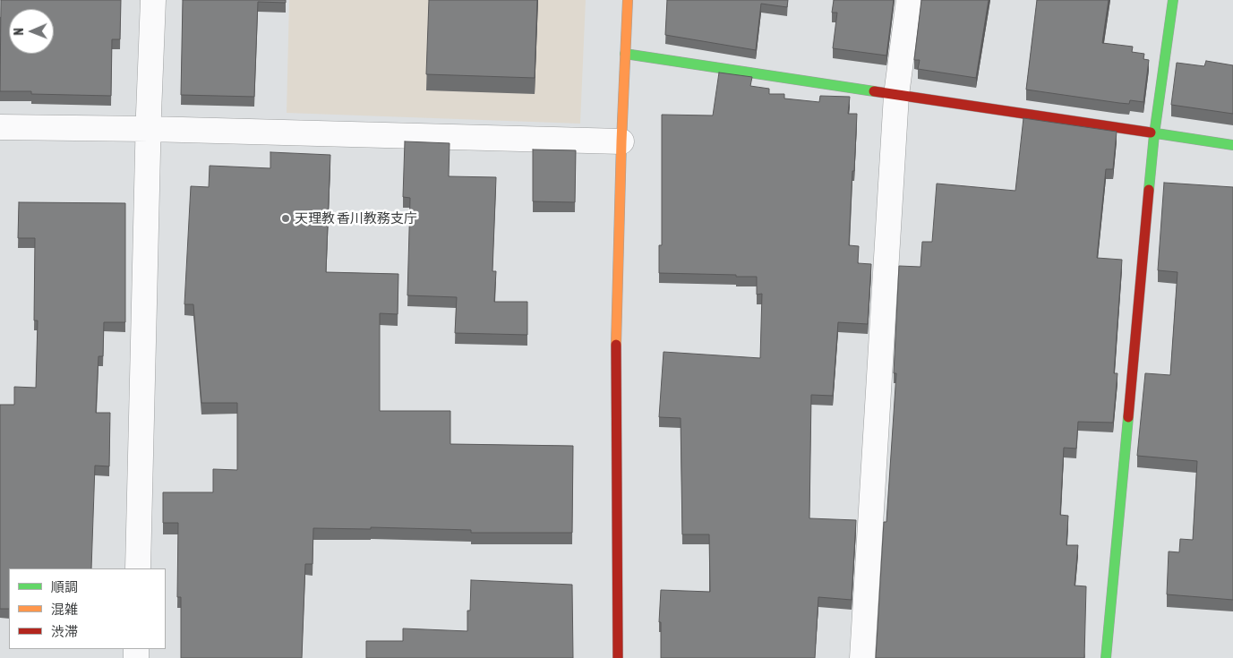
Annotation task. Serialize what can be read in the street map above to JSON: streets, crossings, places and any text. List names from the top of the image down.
{
  "places": ["天理教 香川教務支庁"],
  "legend": ["順調", "混雑", "渋滞"],
  "north": "left"
}
